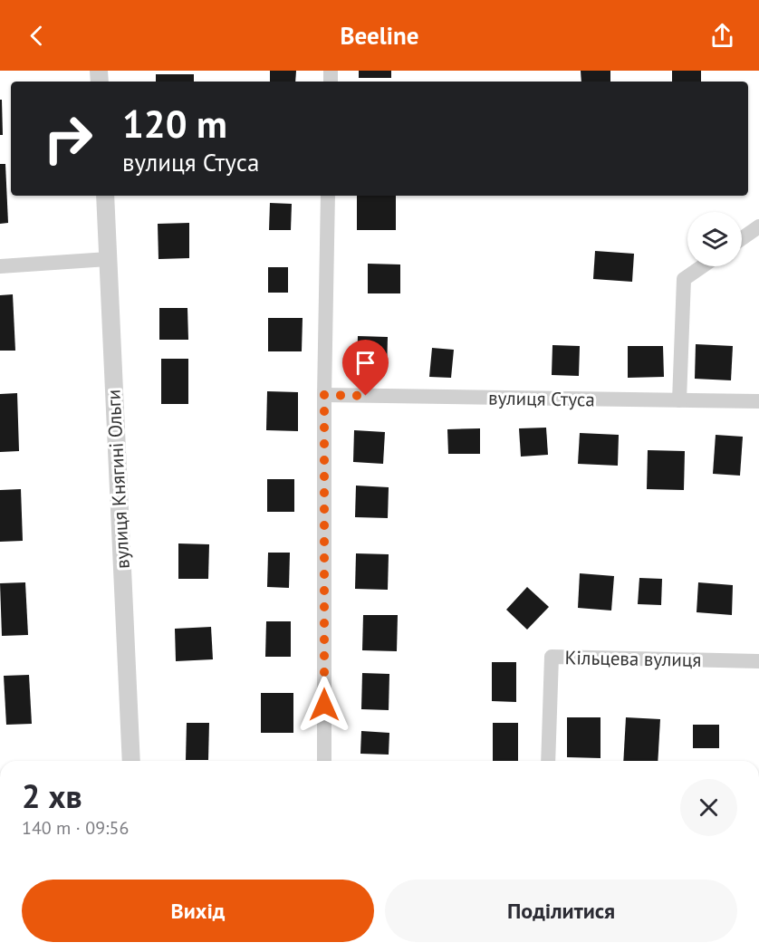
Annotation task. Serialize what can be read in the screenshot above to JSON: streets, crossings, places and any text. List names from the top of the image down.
{
  "streets": {
    "street": ["вулиця Стуса", "вулиця Княгині Ольги", "Кільцева вулиця"]
  },
  "page": {
    "header": "Beeline",
    "turn": ["120 m", "вулиця Стуса"],
    "heading": ["2 хв", "140 m · 09:56"],
    "buttons": ["Вихід", "Поділитися"]
  }
}
